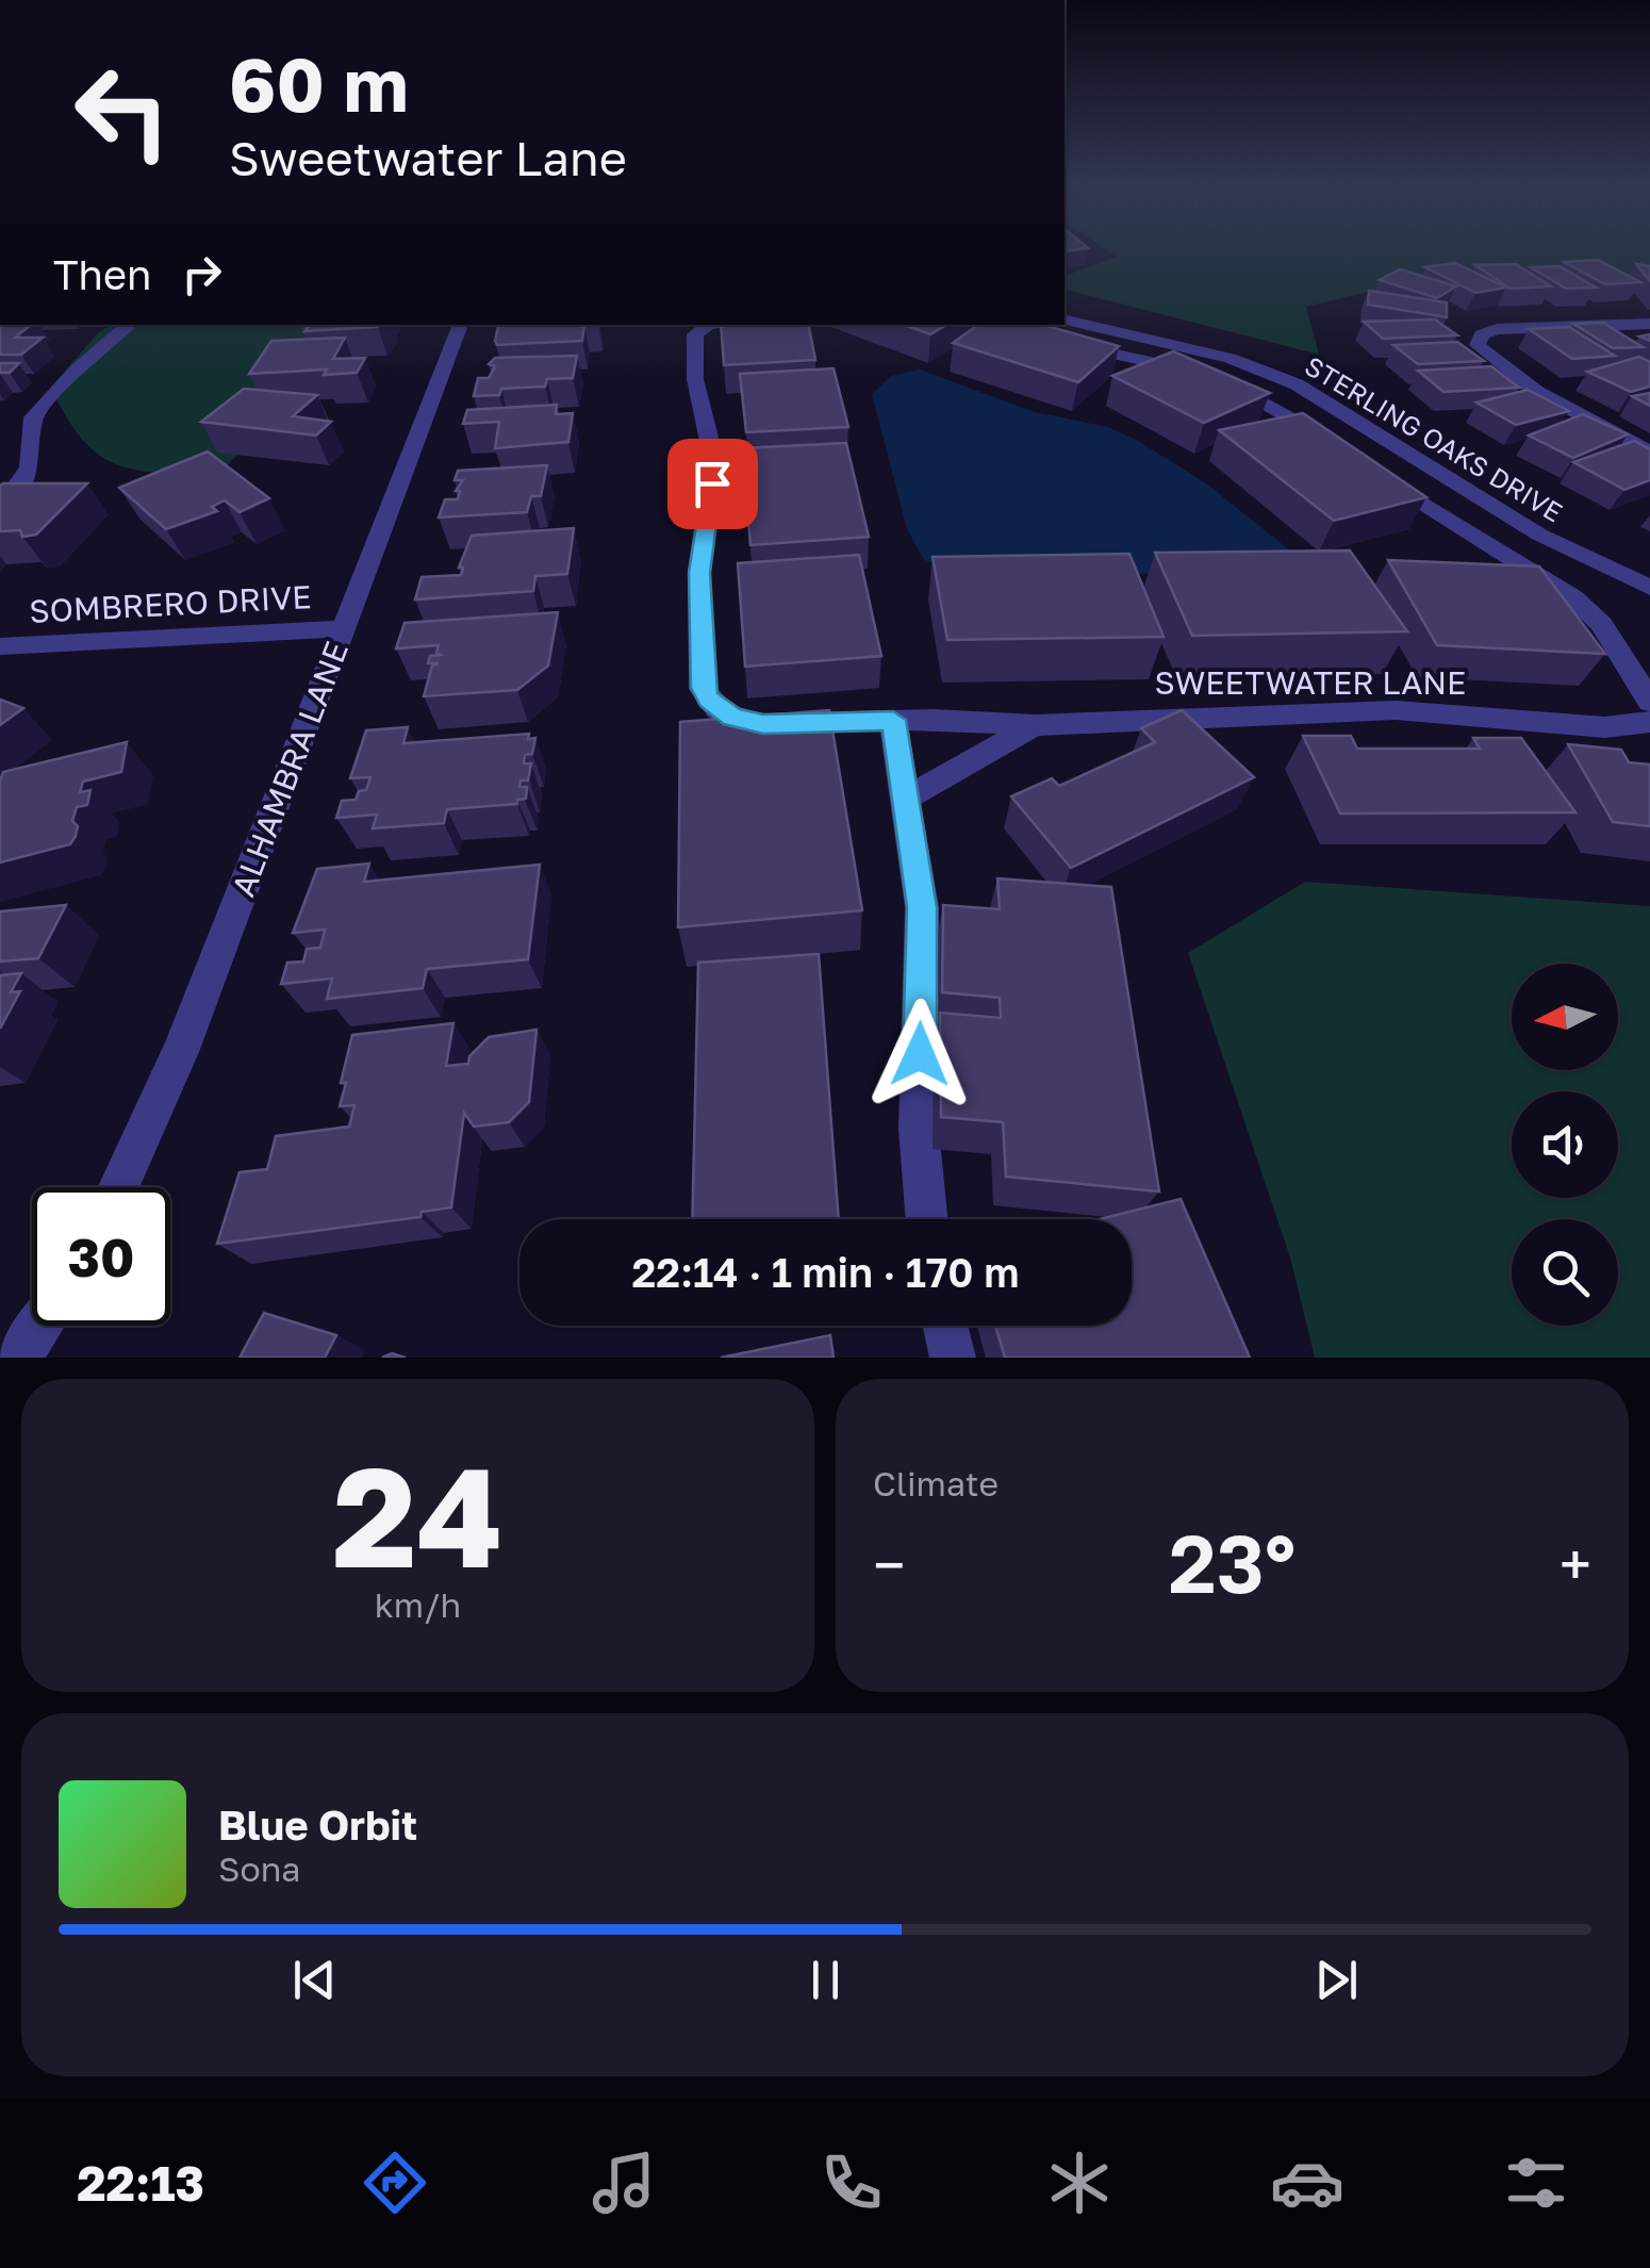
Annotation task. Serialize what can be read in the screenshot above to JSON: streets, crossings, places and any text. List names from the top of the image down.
{
  "streets": {
    "street": [
      "STERLING OAKS DRIVE",
      "SOMBRERO DRIVE",
      "SWEETWATER LANE",
      "ALHAMBRA LANE"
    ]
  },
  "crossings": [
    ["SOMBRERO DRIVE", "ALHAMBRA LANE"]
  ],
  "north": "left",
  "page": {
    "turn": ["60 m", "Sweetwater Lane"],
    "then": "Then",
    "limit": "30",
    "trip": "22:14 · 1 min · 170 m",
    "tile": [
      ["24", "km/h"],
      "Climate"
    ],
    "heat": ["−", "23°", "+"],
    "song": ["Blue Orbit", "Sona"],
    "tabs": "22:13"
  }
}
